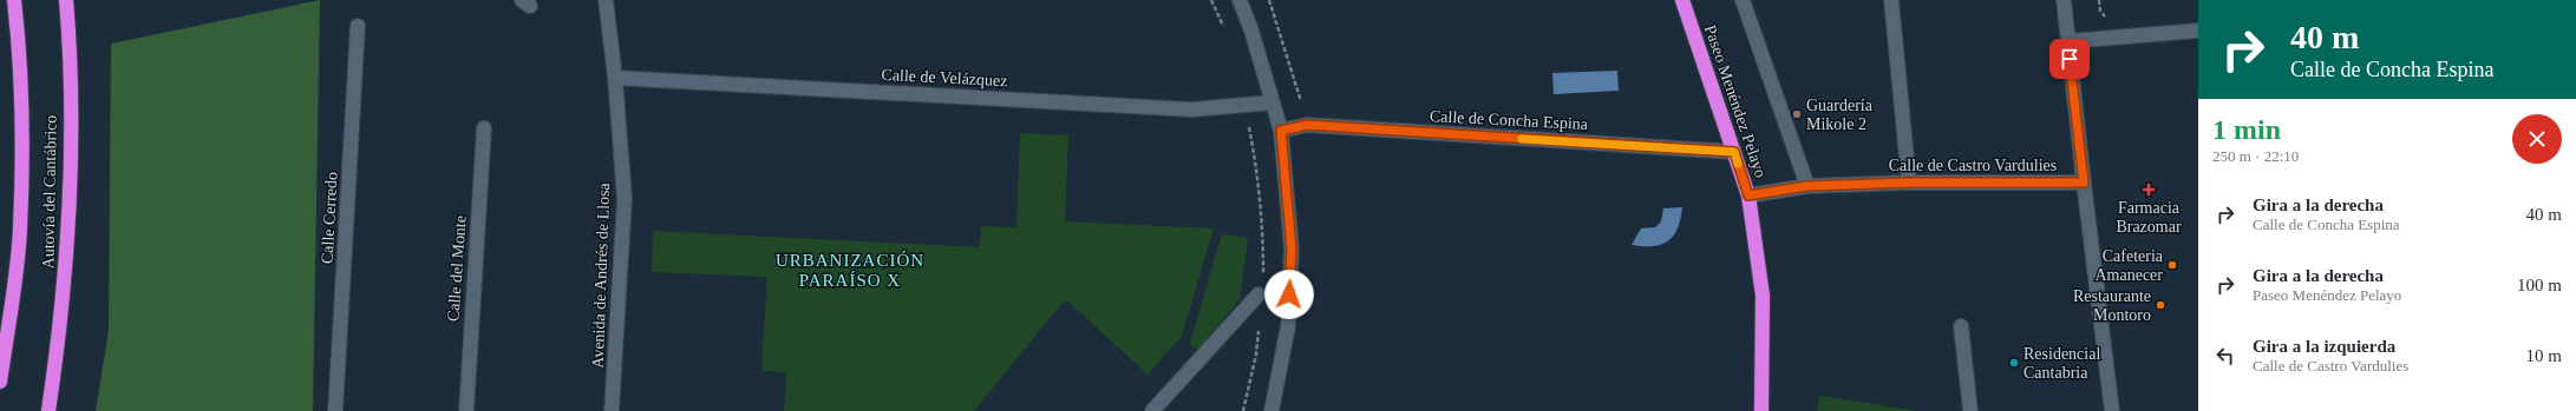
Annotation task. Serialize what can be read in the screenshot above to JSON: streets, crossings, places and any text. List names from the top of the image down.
{
  "streets": {
    "highway": ["Paseo Menéndez Pelayo", "Autovía del Cantábrico"],
    "street": [
      "Calle de Velázquez",
      "Calle de Concha Espina",
      "Calle de Castro Vardulies",
      "Calle Cerredo",
      "Calle del Monte",
      "Avenida de Andrés de Llosa"
    ]
  },
  "crossings": [
    ["Calle de Velázquez", "Avenida de Andrés de Llosa"],
    ["Paseo Menéndez Pelayo", "Calle de Concha Espina"],
    ["Paseo Menéndez Pelayo", "Calle de Castro Vardulies"]
  ],
  "districts": ["URBANIZACIÓN PARAÍSO X"],
  "places": {
    "other": [
      "Guardería Mikole 2",
      "Cafeteria Amanecer",
      "Restaurante Montoro",
      "Residencial Cantabria"
    ],
    "health": ["Farmacia Brazomar"]
  },
  "page": {
    "turn": ["40 m", "Calle de Concha Espina"],
    "heading": ["1 min", "250 m · 22:10"],
    "list": [
      {
        "name": "Gira a la derecha",
        "note": "Calle de Concha Espina",
        "value": "40 m"
      },
      {
        "name": "Gira a la derecha",
        "note": "Paseo Menéndez Pelayo",
        "value": "100 m"
      },
      {
        "name": "Gira a la izquierda",
        "note": "Calle de Castro Vardulies",
        "value": "10 m"
      }
    ]
  }
}
